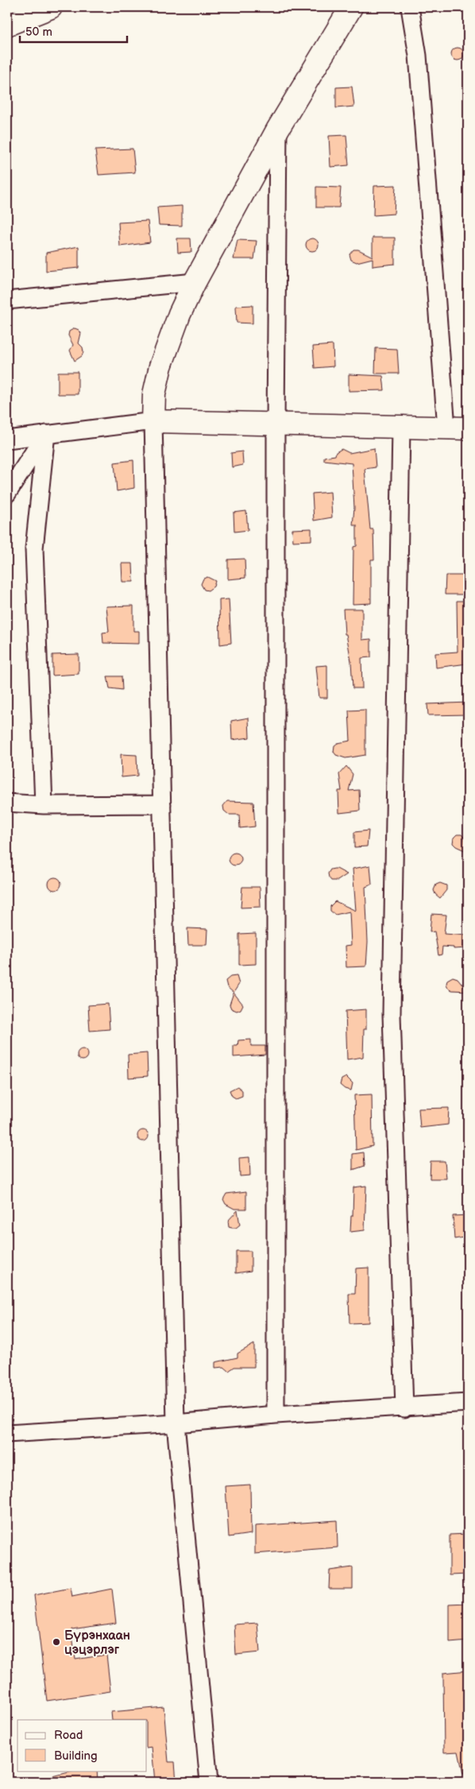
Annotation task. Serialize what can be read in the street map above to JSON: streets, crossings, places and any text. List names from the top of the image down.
{
  "places": ["Бүрэнхаан цэцэрлэг"],
  "legend": ["Road", "Building"],
  "scale_bar": "50 m"
}
